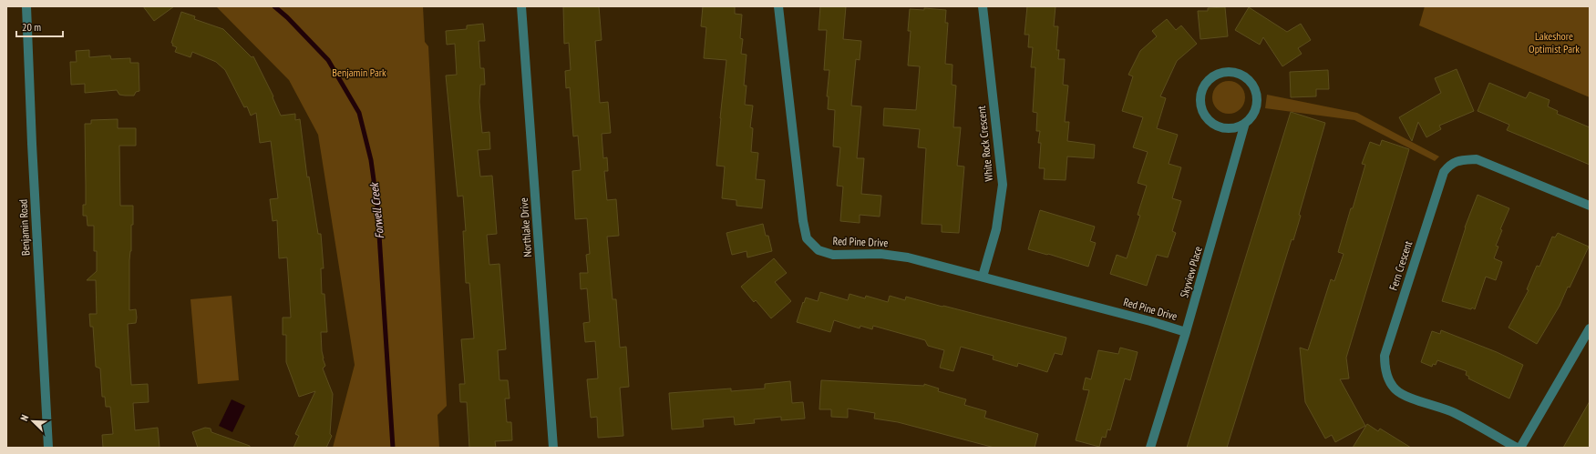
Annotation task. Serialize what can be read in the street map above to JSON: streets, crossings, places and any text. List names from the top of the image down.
{
  "streets": {
    "street": [
      "White Rock Crescent",
      "Benjamin Road",
      "Northlake Drive",
      "Red Pine Drive",
      "Fern Crescent",
      "Skyview Place"
    ]
  },
  "crossings": [
    ["White Rock Crescent", "Red Pine Drive"],
    ["Red Pine Drive", "Skyview Place"]
  ],
  "water": ["Forwell Creek"],
  "parks": ["Lakeshore Optimist Park", "Benjamin Park"],
  "scale_bar": "20 m",
  "north": "top left"
}
